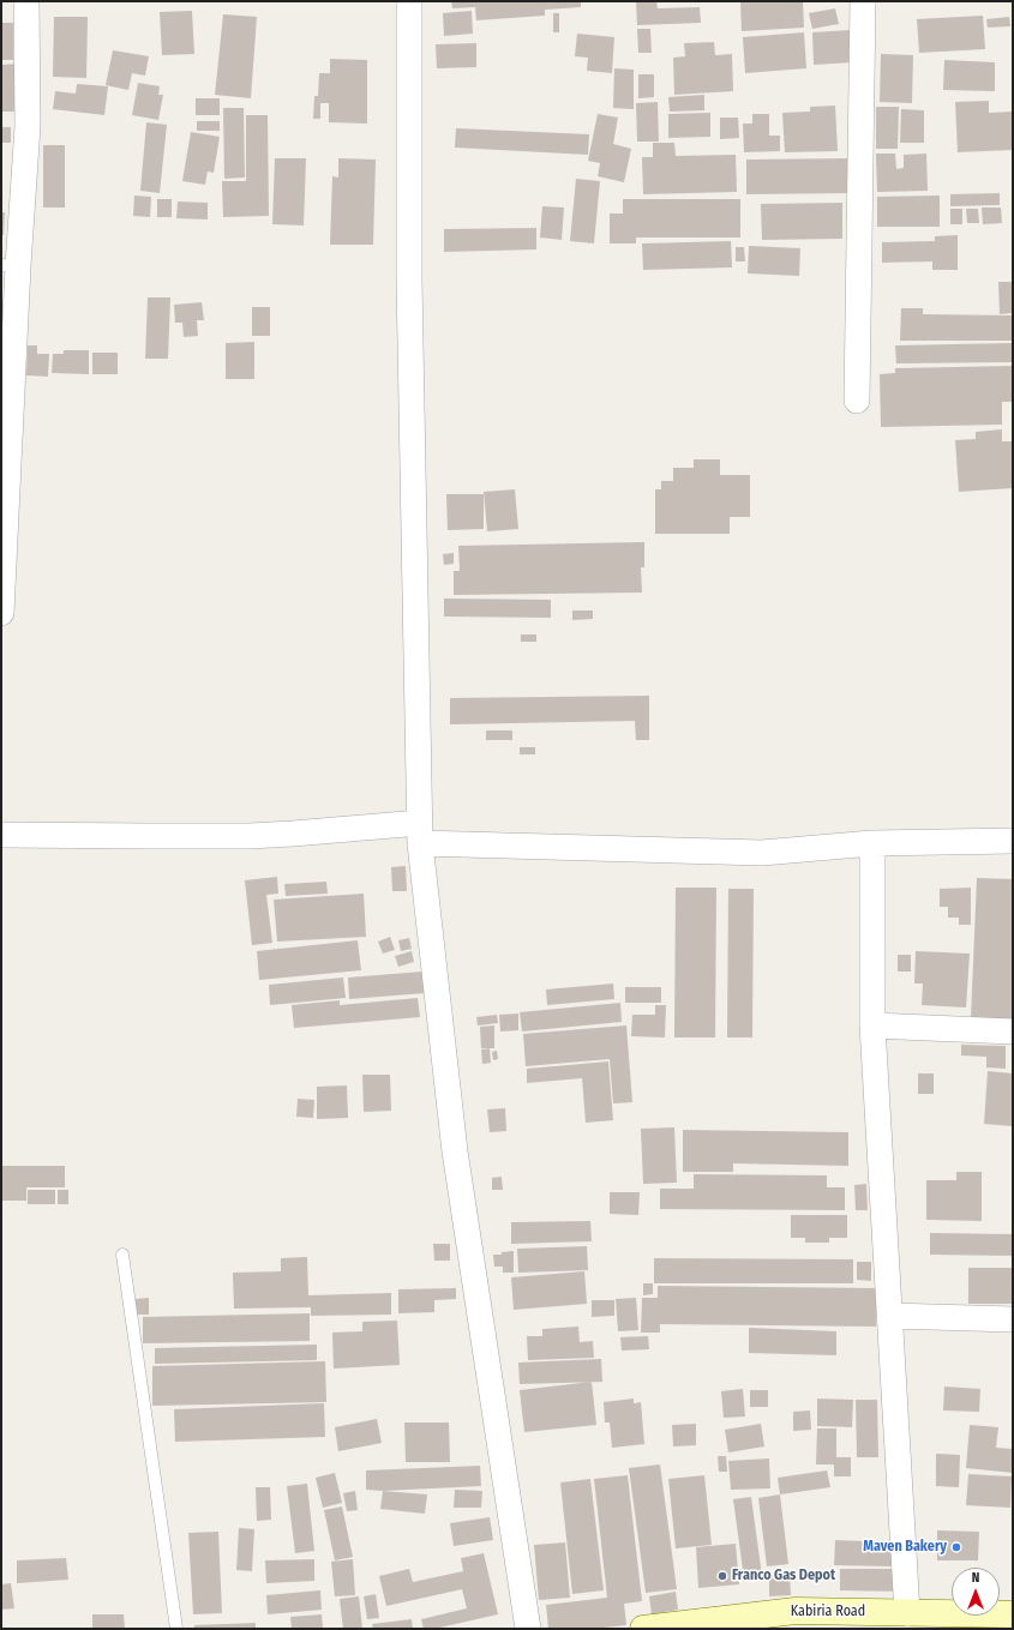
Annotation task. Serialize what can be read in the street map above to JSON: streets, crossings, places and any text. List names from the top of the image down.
{
  "streets": {
    "main road": ["Kabiria Road"]
  },
  "places": ["Maven Bakery", "Franco Gas Depot"],
  "north": "top"
}
